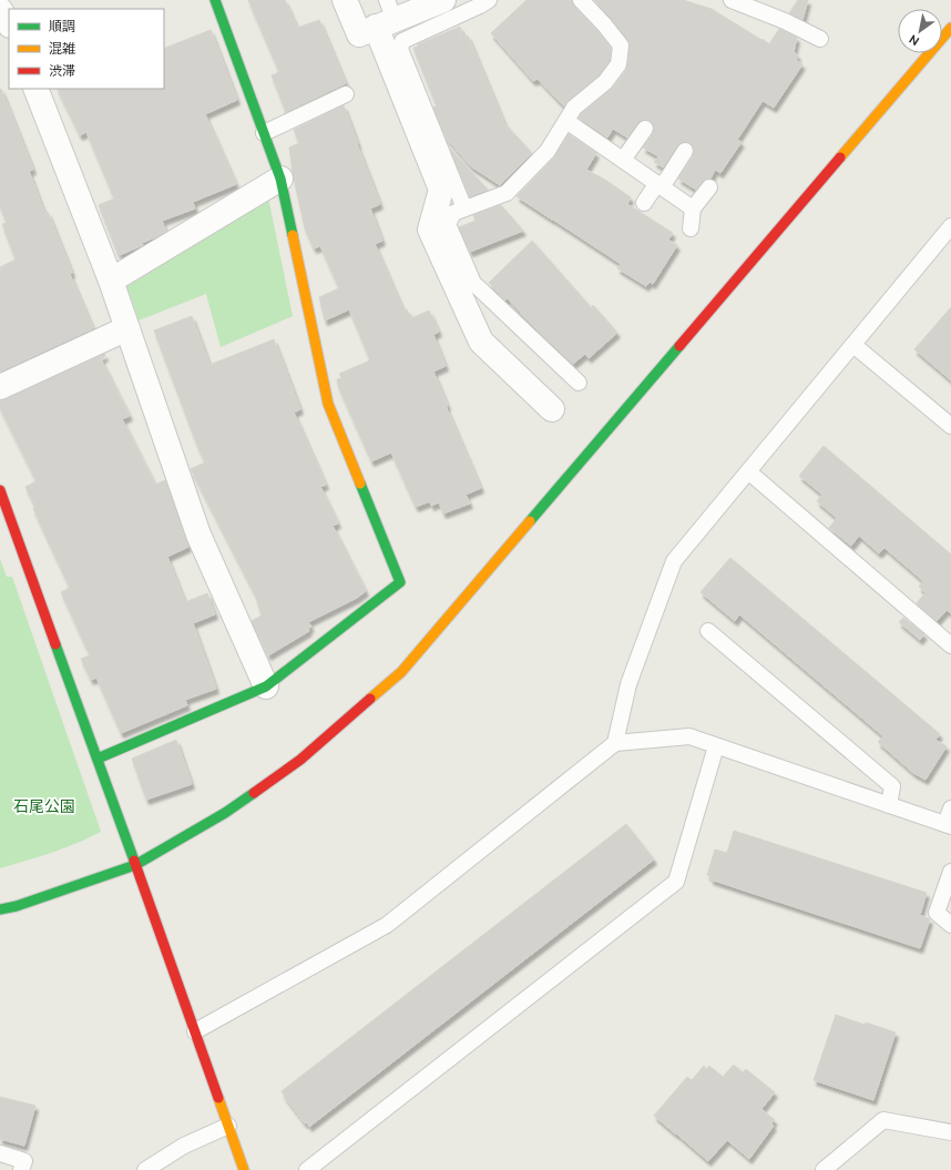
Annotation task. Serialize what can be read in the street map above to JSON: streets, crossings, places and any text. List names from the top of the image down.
{
  "parks": ["石尾公園"],
  "legend": ["順調", "混雑", "渋滞"],
  "north": "bottom left"
}
